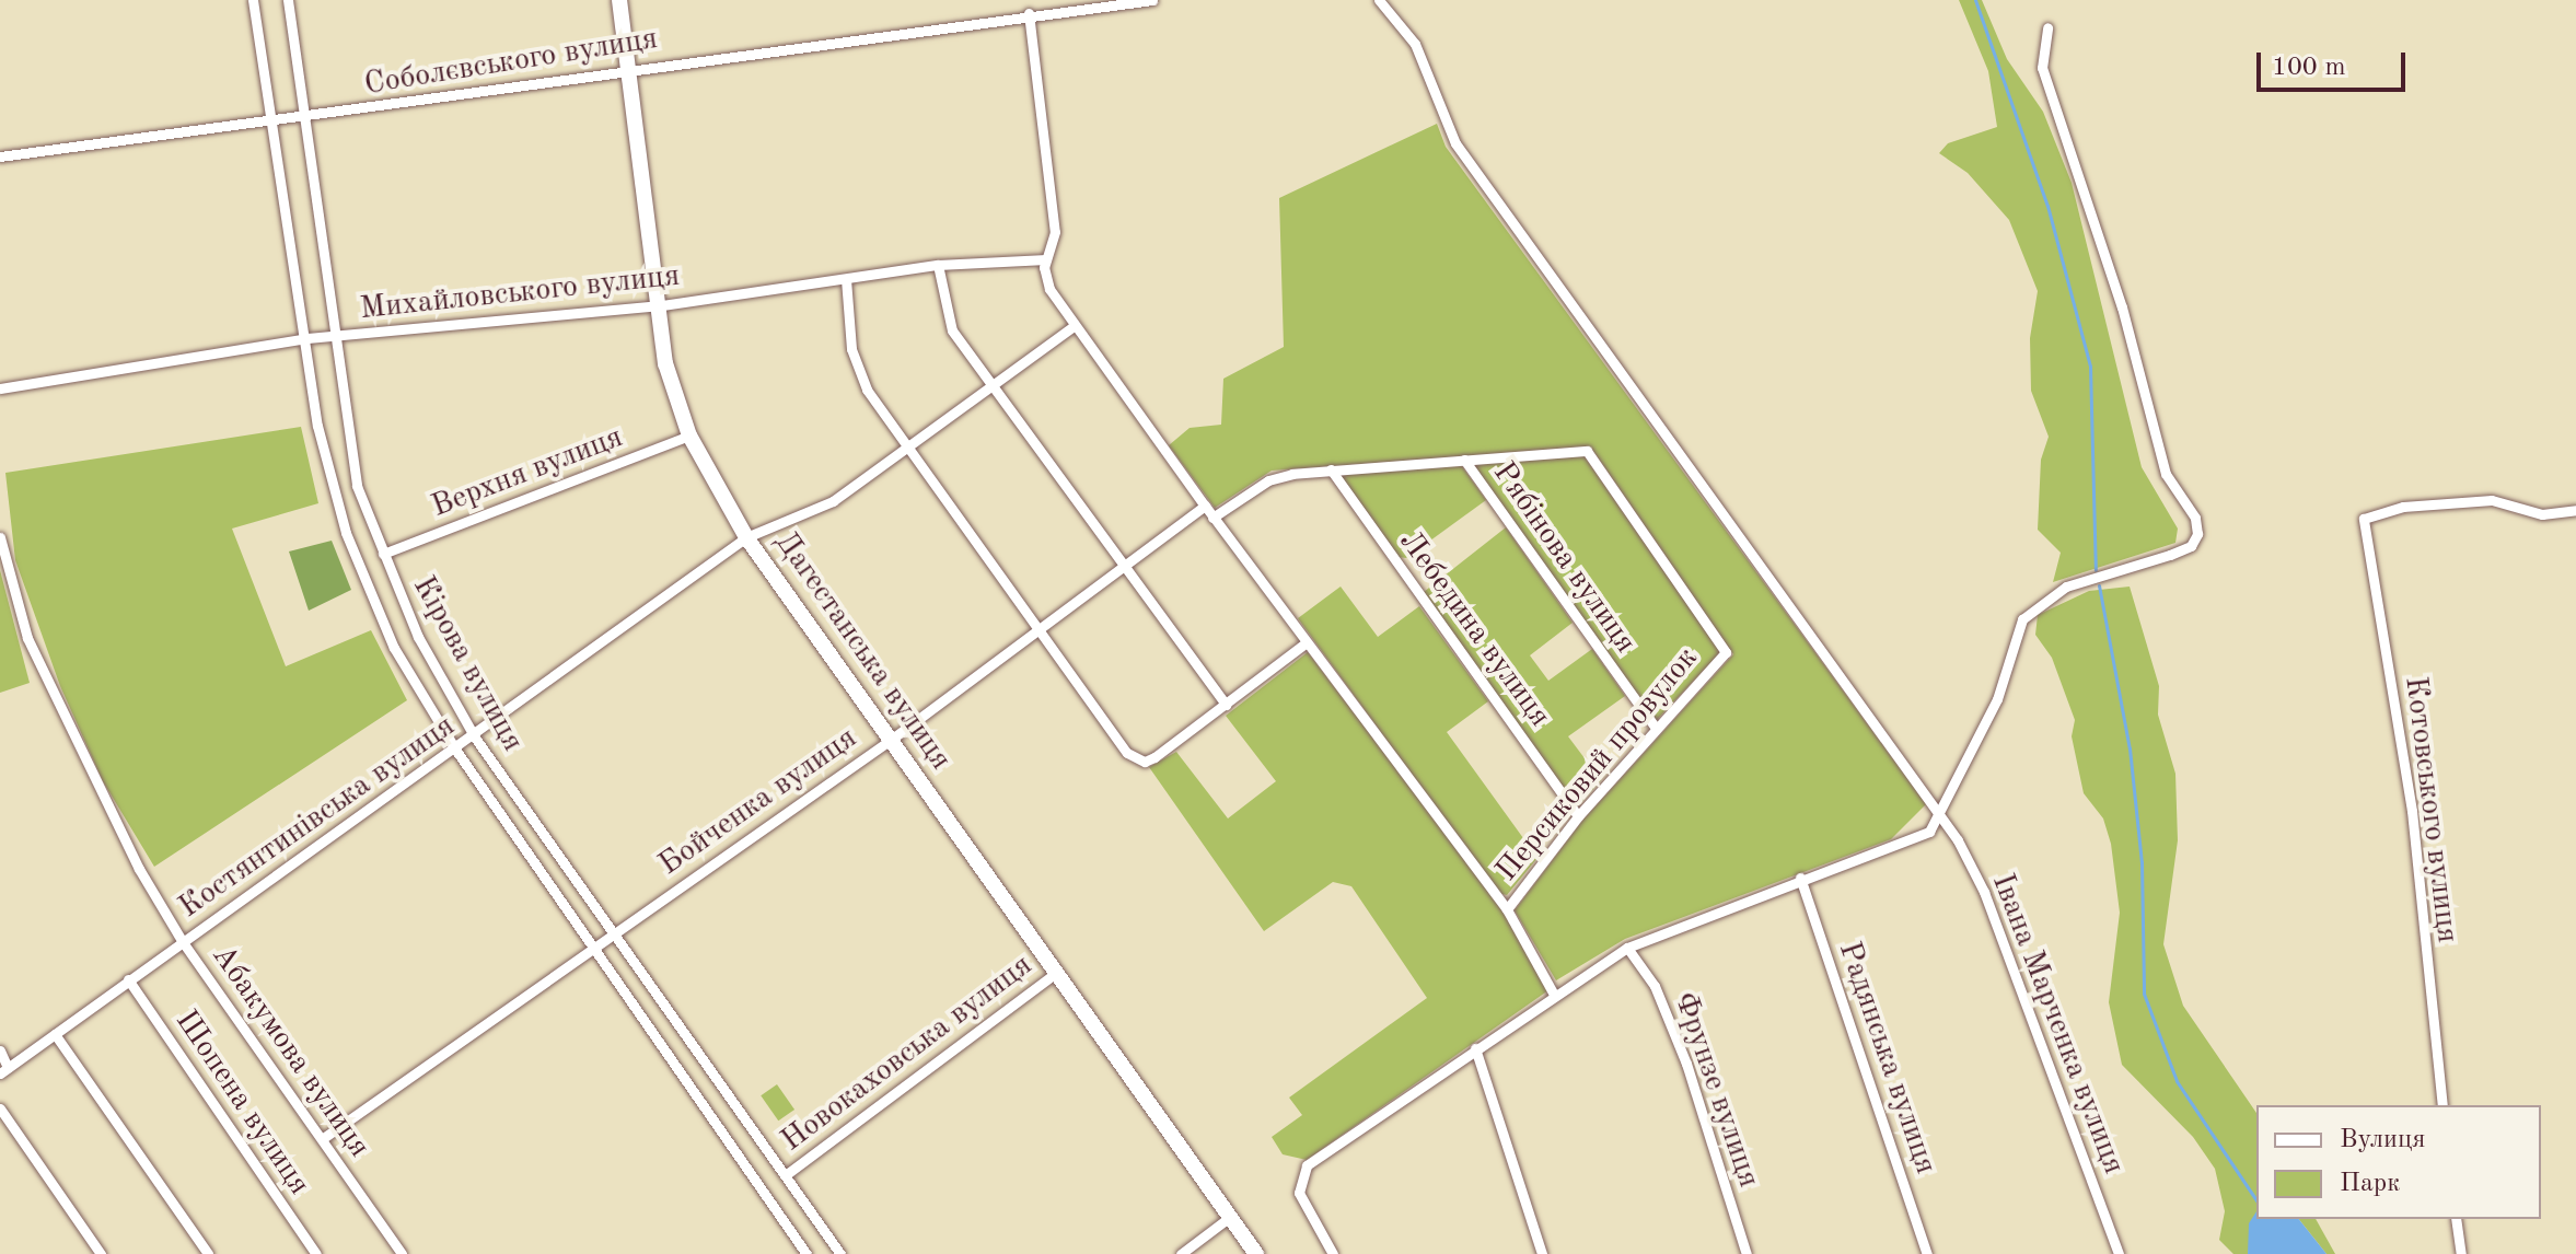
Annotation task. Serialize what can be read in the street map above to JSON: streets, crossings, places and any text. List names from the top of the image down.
{
  "streets": {
    "street": [
      "Соболєвського вулиця",
      "Михайловського вулиця",
      "Верхня вулиця",
      "Рябінова вулиця",
      "Лебедина вулиця",
      "Дагестанська вулиця",
      "Кірова вулиця",
      "Персиковий провулок",
      "Бойченка вулиця",
      "Котовського вулиця",
      "Костянтинівська вулиця",
      "Івана Марченка вулиця",
      "Абакумова вулиця",
      "Новокаховська вулиця",
      "Радянська вулиця",
      "Фрунзе вулиця",
      "Шопена вулиця"
    ]
  },
  "crossings": [
    ["Соболєвського вулиця", "Дагестанська вулиця"],
    ["Соболєвського вулиця", "Кірова вулиця"],
    ["Михайловського вулиця", "Дагестанська вулиця"],
    ["Михайловського вулиця", "Кірова вулиця"],
    ["Верхня вулиця", "Дагестанська вулиця"],
    ["Верхня вулиця", "Кірова вулиця"],
    ["Рябінова вулиця", "Персиковий провулок"],
    ["Лебедина вулиця", "Персиковий провулок"],
    ["Дагестанська вулиця", "Бойченка вулиця"],
    ["Дагестанська вулиця", "Костянтинівська вулиця"],
    ["Дагестанська вулиця", "Новокаховська вулиця"],
    ["Кірова вулиця", "Бойченка вулиця"],
    ["Кірова вулиця", "Костянтинівська вулиця"],
    ["Кірова вулиця", "Новокаховська вулиця"],
    ["Бойченка вулиця", "Абакумова вулиця"],
    ["Костянтинівська вулиця", "Абакумова вулиця"],
    ["Костянтинівська вулиця", "Шопена вулиця"]
  ],
  "legend": ["Вулиця", "Парк"],
  "scale_bar": "100 m"
}
